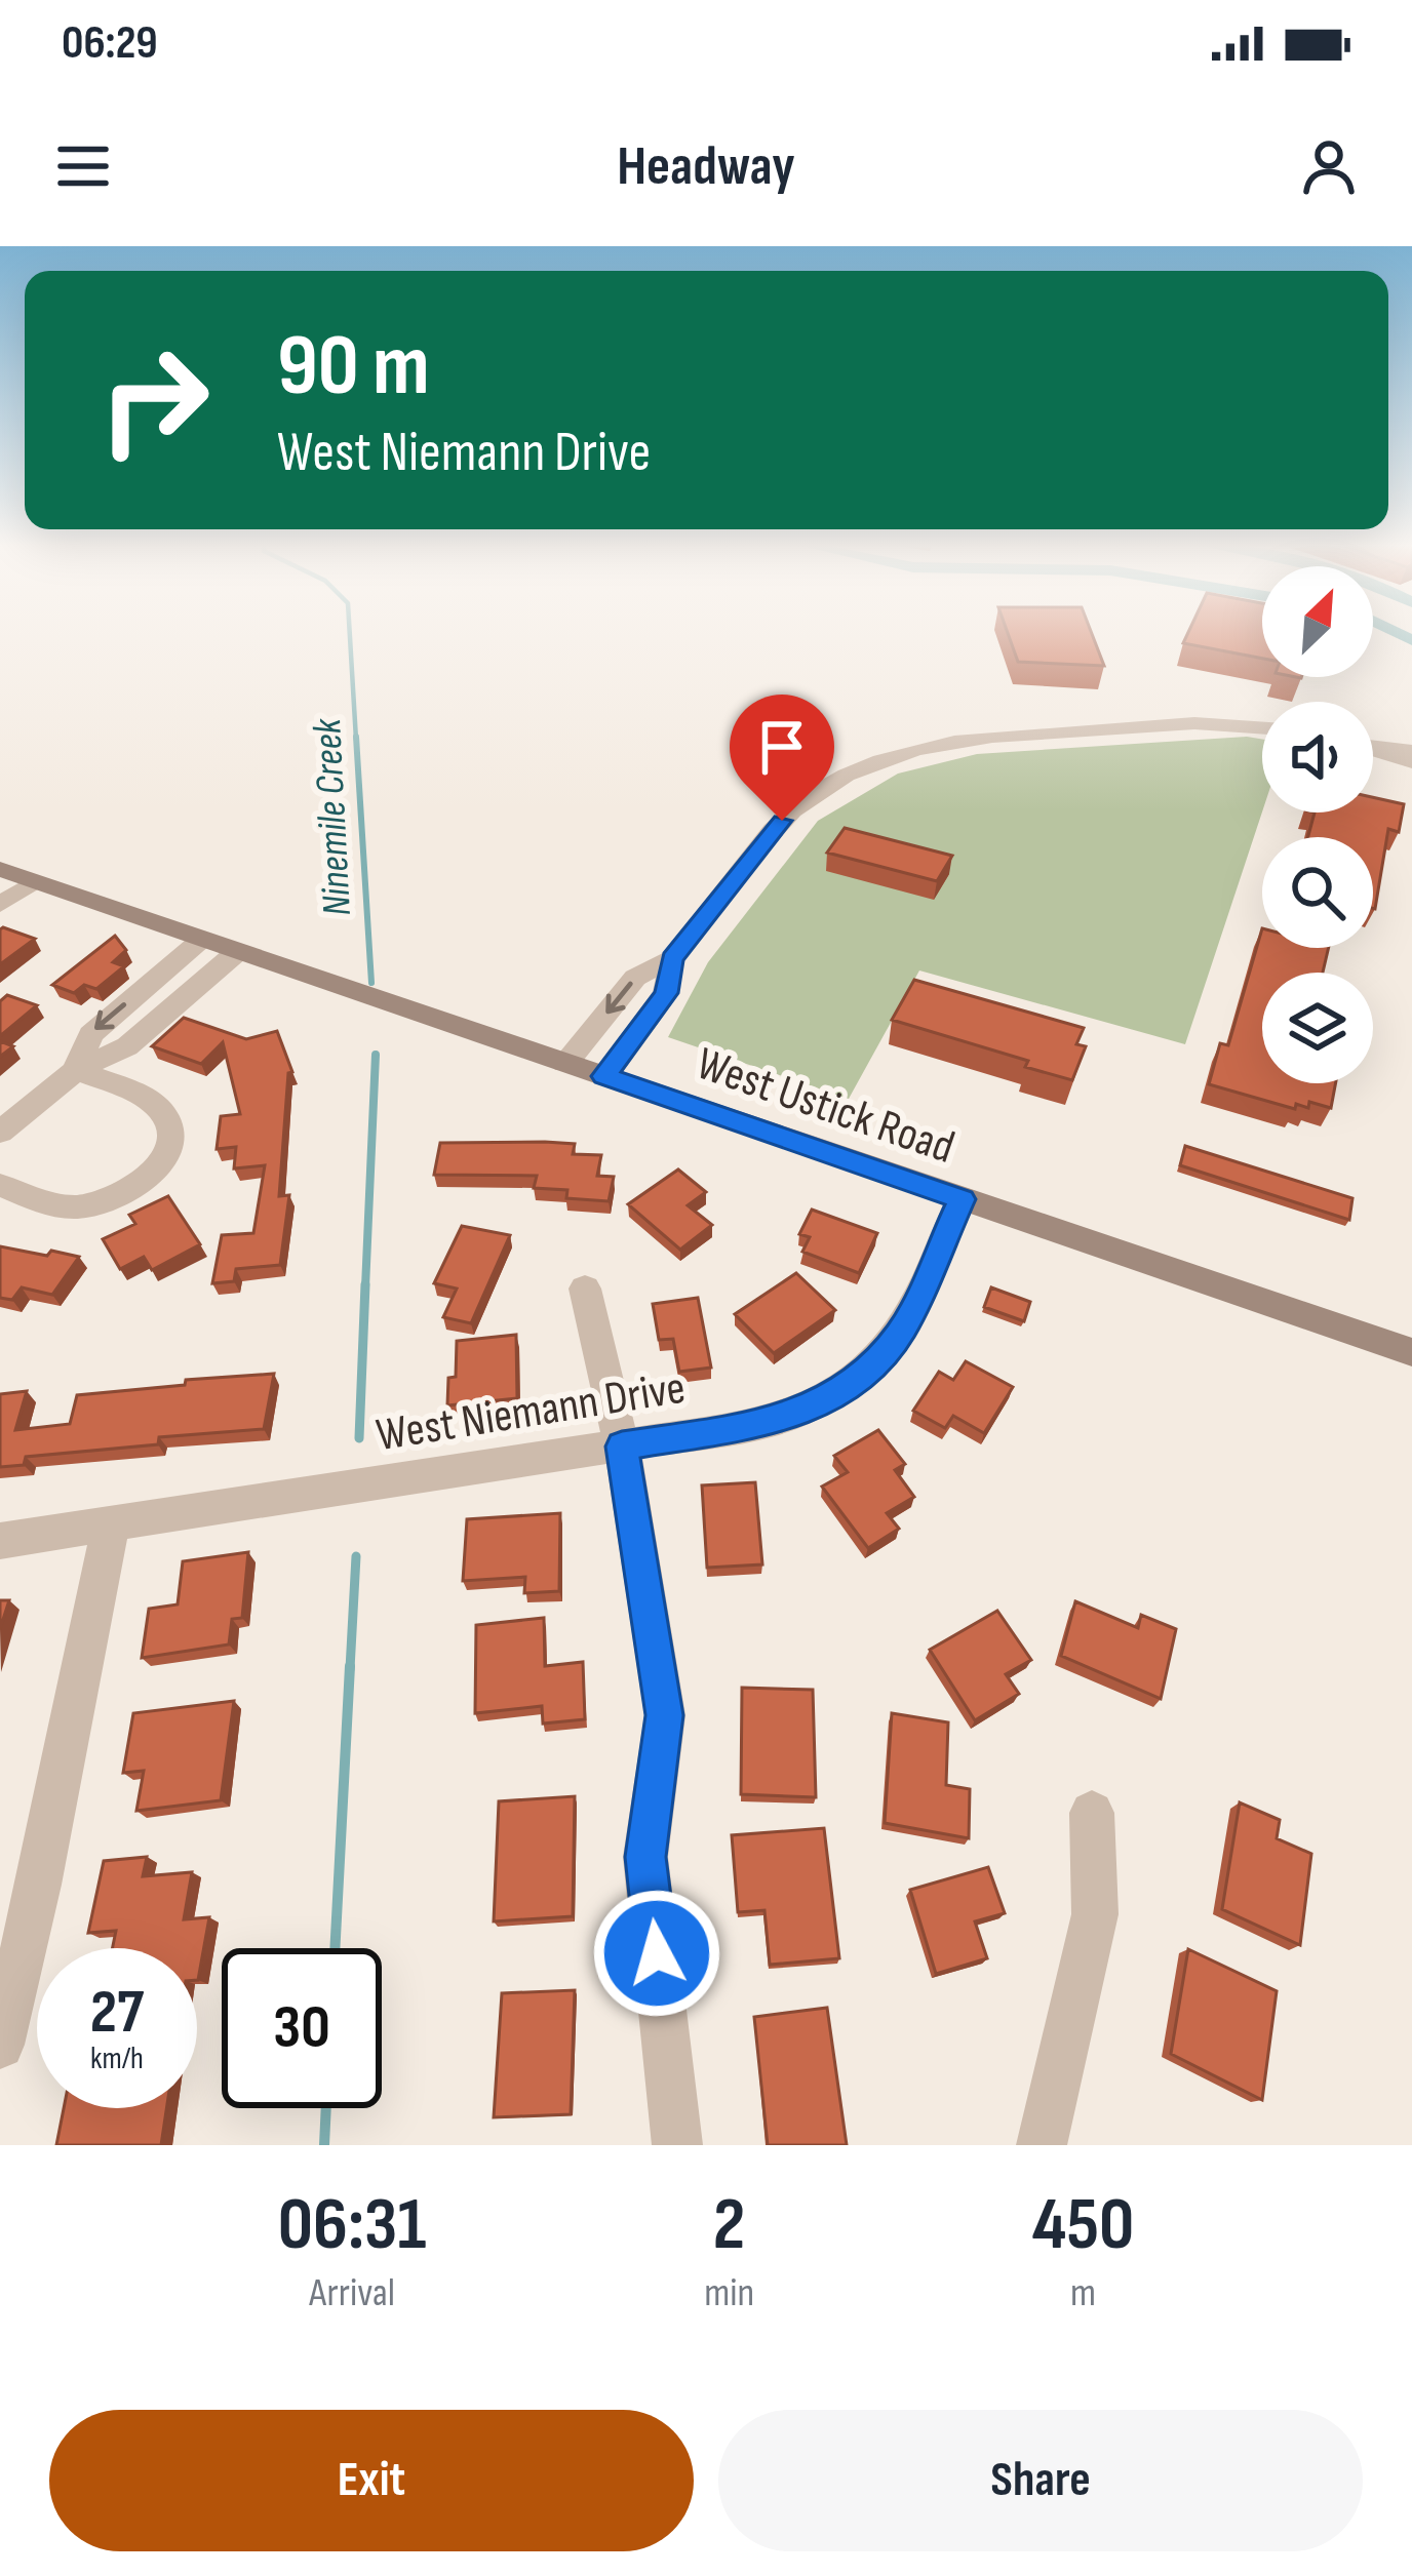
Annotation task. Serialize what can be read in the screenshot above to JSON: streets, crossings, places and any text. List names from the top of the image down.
{
  "streets": {
    "main road": ["West Ustick Road"],
    "street": ["West Niemann Drive"]
  },
  "crossings": [
    ["West Ustick Road", "West Niemann Drive"]
  ],
  "water": ["Ninemile Creek"],
  "north": "top right",
  "page": {
    "status": "06:29",
    "header": "Headway",
    "turn": ["90 m", "West Niemann Drive"],
    "speed": "27 km/h",
    "limit": "30",
    "eta": [
      "06:31",
      "Arrival",
      "2",
      "min",
      "450",
      "m"
    ],
    "buttons": ["Exit", "Share"]
  }
}
